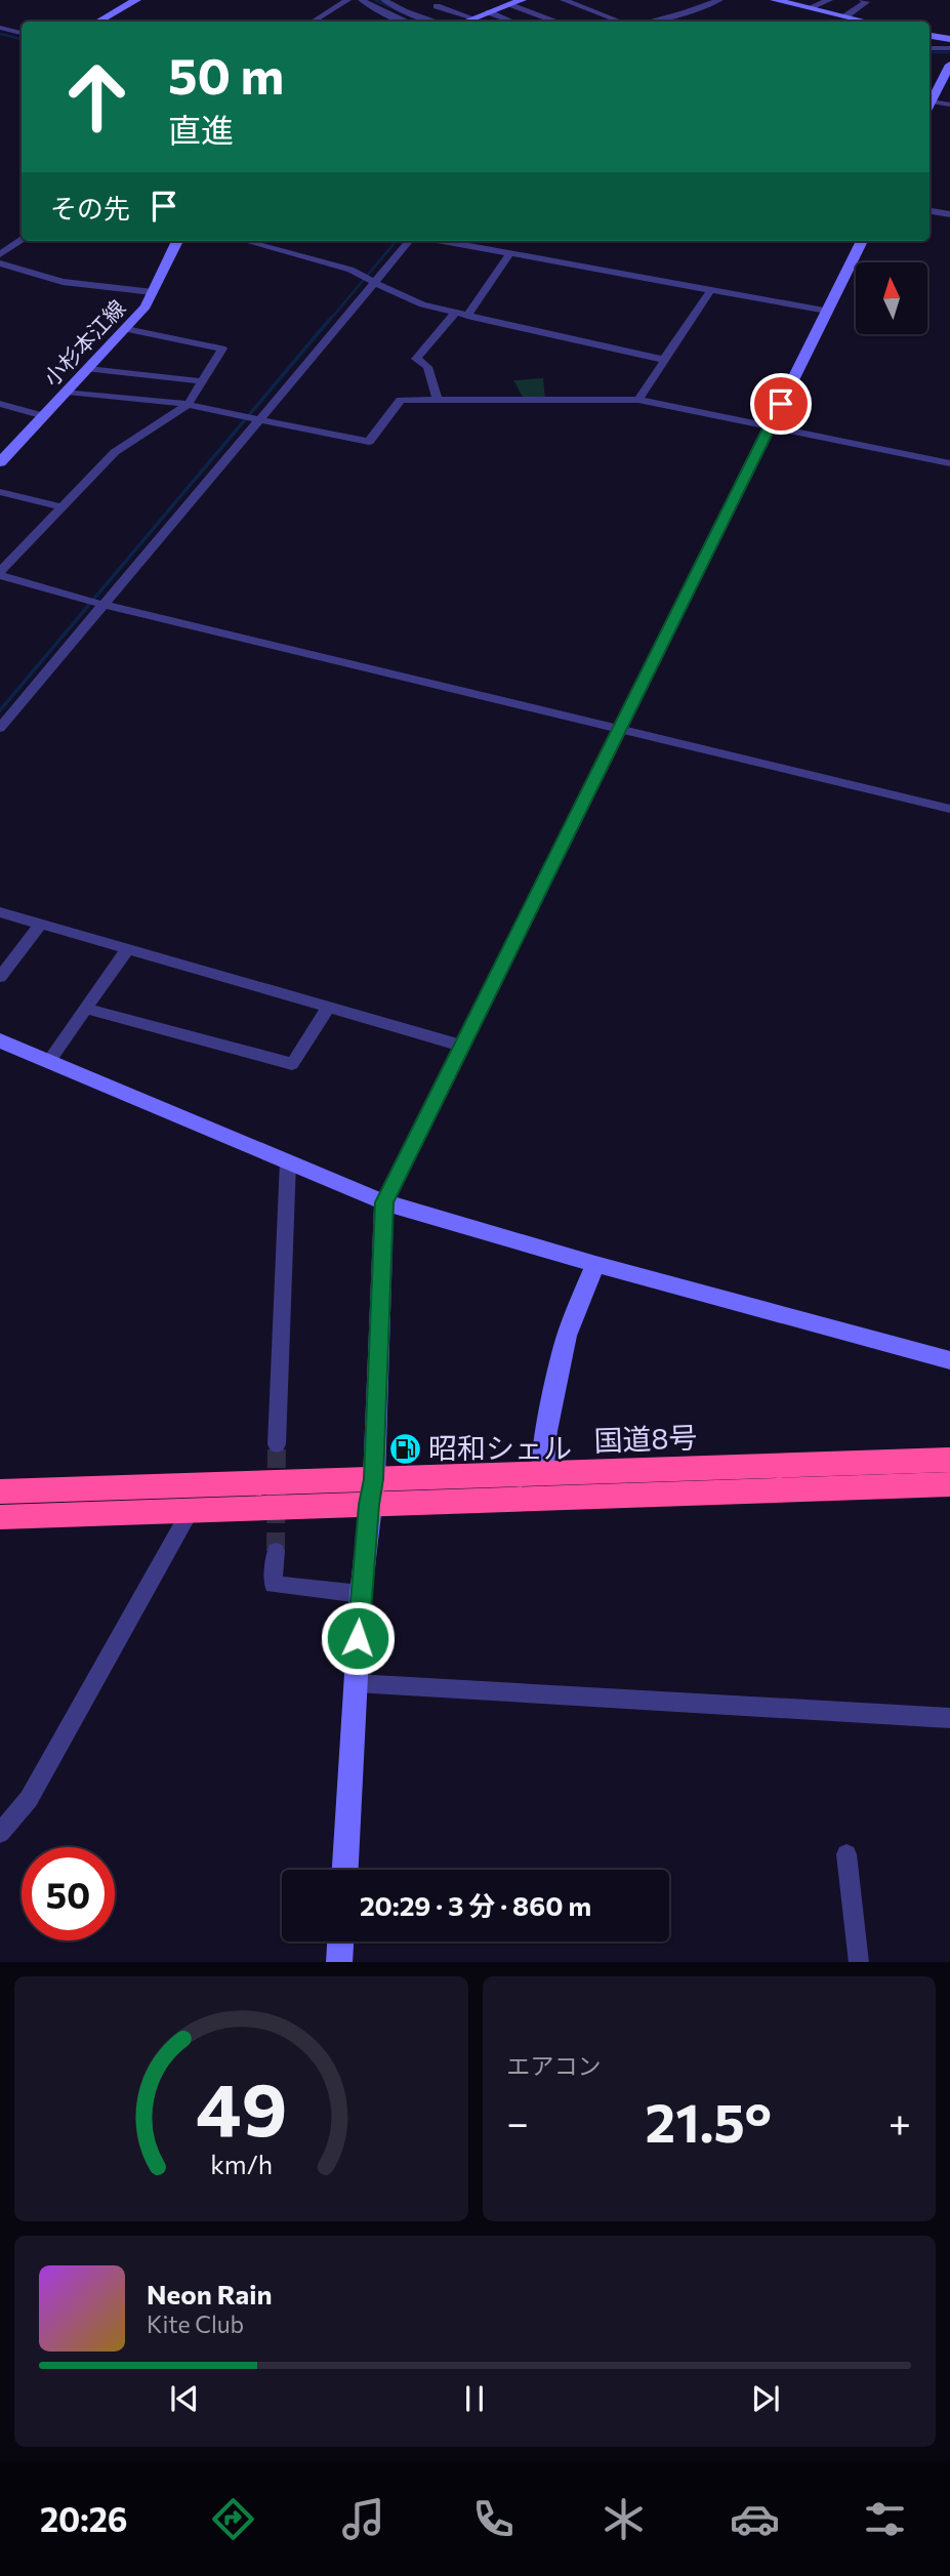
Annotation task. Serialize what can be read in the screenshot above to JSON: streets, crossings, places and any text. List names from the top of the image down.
{
  "streets": {
    "highway": ["国道8号"],
    "street": ["小杉本江線"]
  },
  "places": {
    "fuel station": ["昭和シェル"]
  },
  "north": "top",
  "page": {
    "turn": ["50 m", "直進"],
    "then": "その先",
    "limit": "50",
    "trip": "20:29 · 3 分 · 860 m",
    "tile": "エアコン",
    "heat": ["−", "21.5°", "+"],
    "song": ["Neon Rain", "Kite Club"],
    "tabs": "20:26",
    "gauge": ["49", "km/h"]
  }
}
